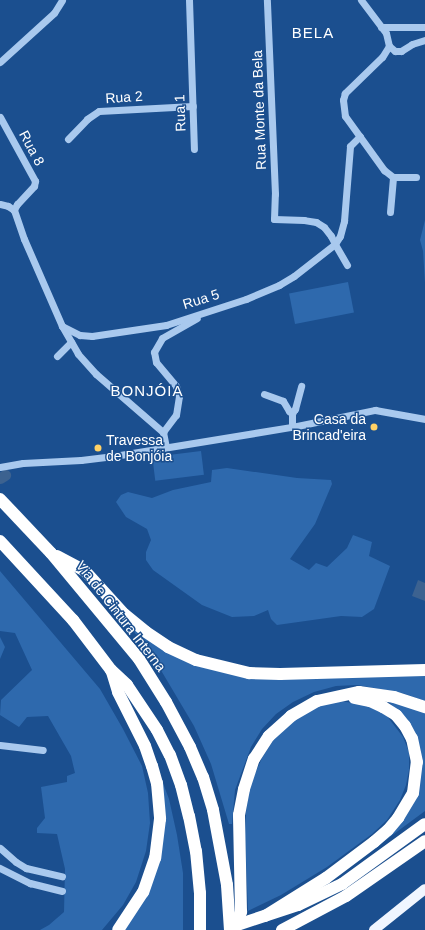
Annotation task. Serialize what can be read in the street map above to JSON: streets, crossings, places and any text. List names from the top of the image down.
{
  "streets": {
    "highway": ["Via de Cintura Interna"],
    "street": [
      "Rua 2",
      "Rua Monte da Bela",
      "Rua 1",
      "Rua 8",
      "Rua 5"
    ]
  },
  "crossings": [
    ["Rua 2", "Rua 1"],
    ["Rua Monte da Bela", "Rua 5"]
  ],
  "districts": ["BELA", "BONJÓIA"],
  "places": ["Casa da Brincad'eira", "Travessa de Bonjóia"]
}
